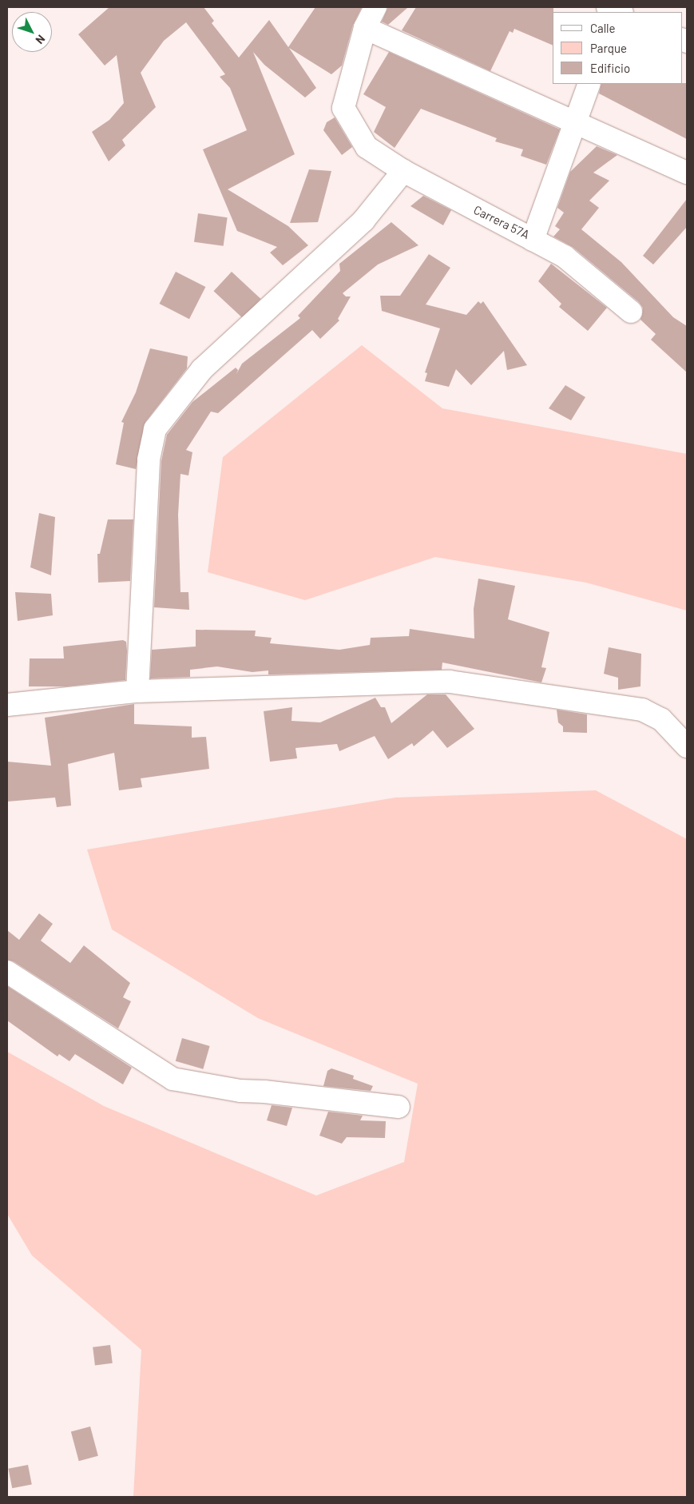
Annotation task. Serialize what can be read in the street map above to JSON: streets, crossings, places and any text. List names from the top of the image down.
{
  "streets": {
    "street": ["Carrera 57A"]
  },
  "legend": ["Calle", "Parque", "Edificio"],
  "north": "bottom right"
}
